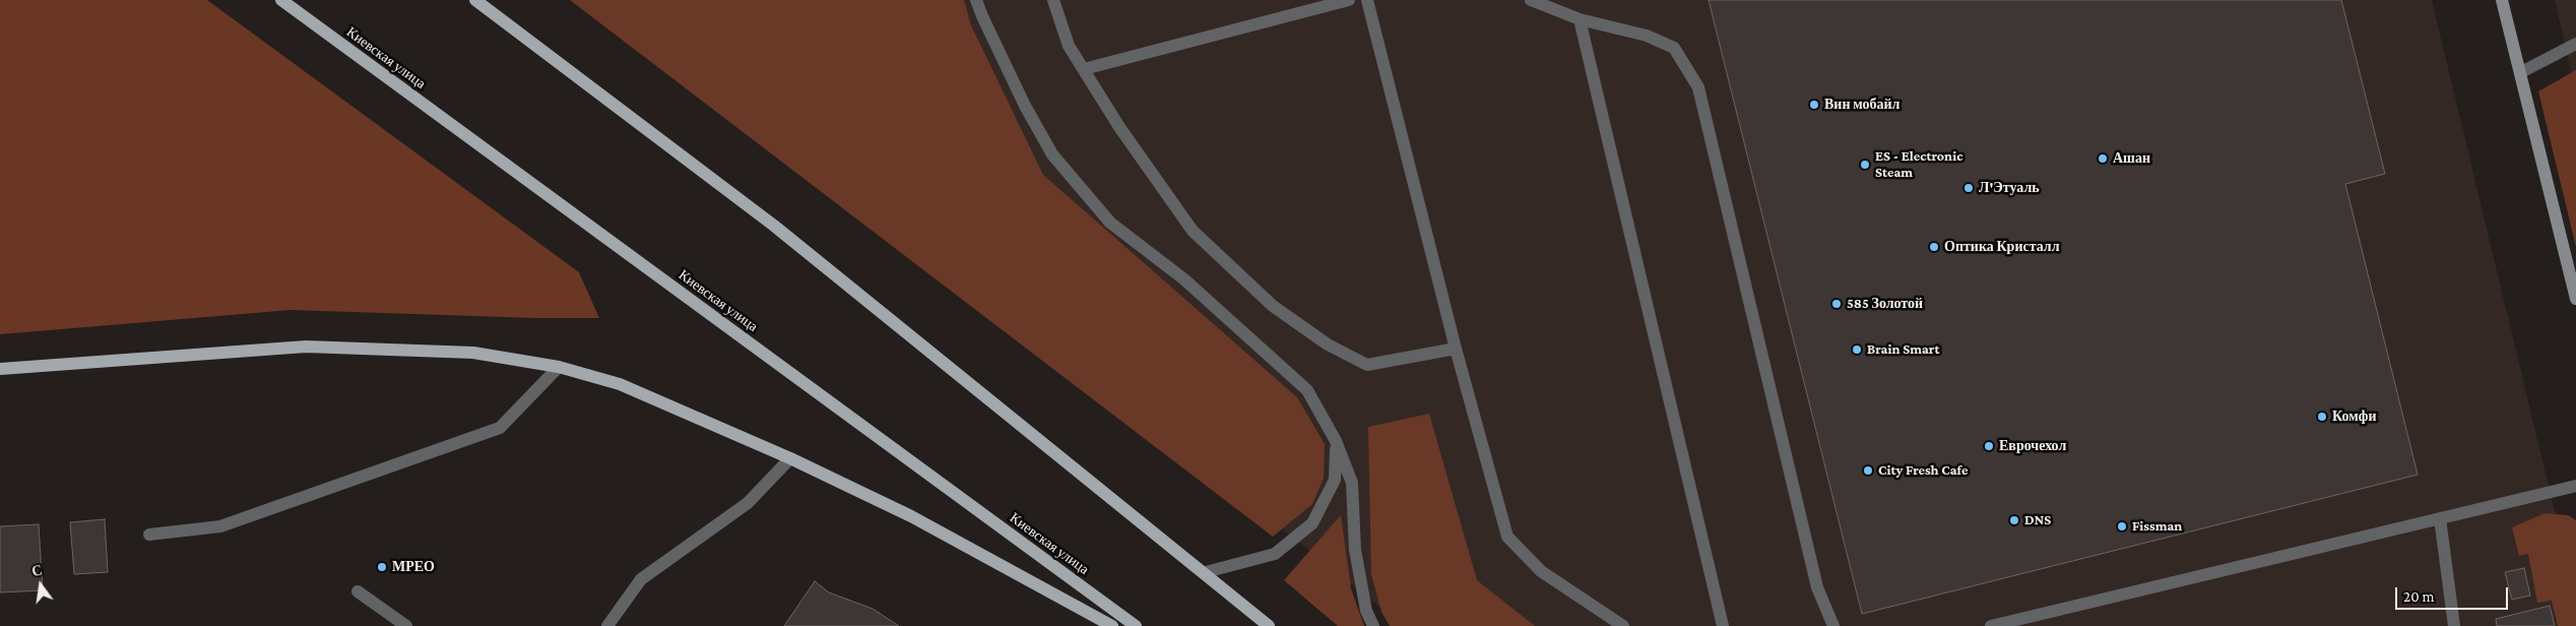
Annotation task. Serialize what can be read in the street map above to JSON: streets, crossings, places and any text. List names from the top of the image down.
{
  "streets": {
    "main road": ["Киевская улица"]
  },
  "places": [
    "Вин мобайл",
    "Ашан",
    "ES - Electronic Steam",
    "Л'Этуаль",
    "Оптика Кристалл",
    "585 Золотой",
    "Brain Smart",
    "Комфи",
    "Еврочехол",
    "City Fresh Cafe",
    "DNS",
    "Fissman",
    "МРЕО"
  ],
  "scale_bar": "20 m",
  "north": "top"
}
